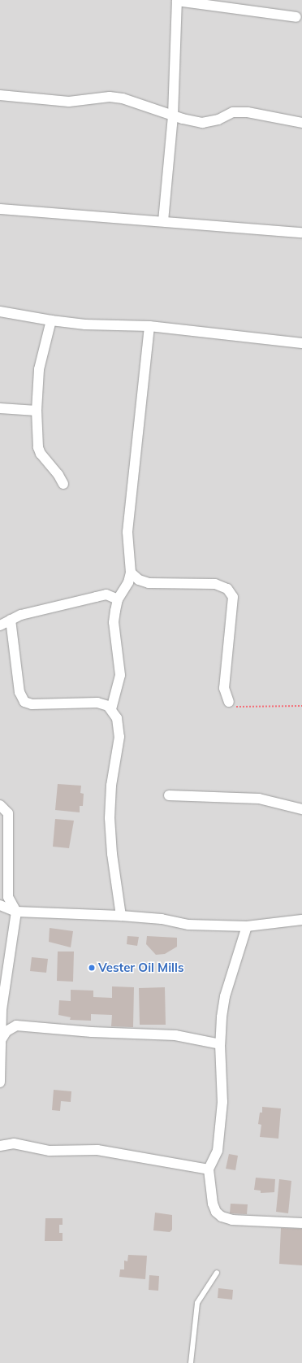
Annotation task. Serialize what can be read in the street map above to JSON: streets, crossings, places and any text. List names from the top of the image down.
{
  "places": ["Vester Oil Mills"]
}
